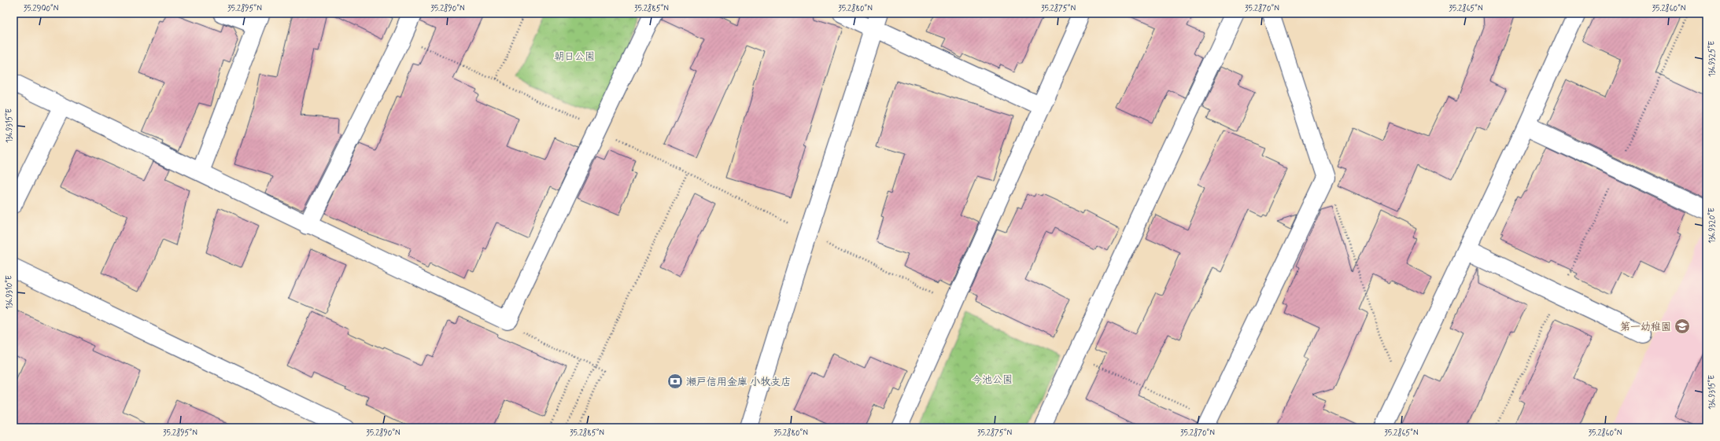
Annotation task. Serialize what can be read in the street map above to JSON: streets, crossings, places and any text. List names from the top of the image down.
{
  "parks": ["朝日公園", "今池公園"],
  "places": {
    "school or university": ["第一幼稚園"],
    "bank": ["瀬戸信用金庫 小牧支店"]
  },
  "coordinates": [
    "35.2900°N",
    "35.2895°N",
    "35.2890°N",
    "35.2885°N",
    "35.2880°N",
    "35.2875°N",
    "35.2870°N",
    "35.2865°N",
    "35.2860°N",
    "136.9325°E",
    "136.9315°E",
    "136.9320°E",
    "136.9310°E"
  ]
}
